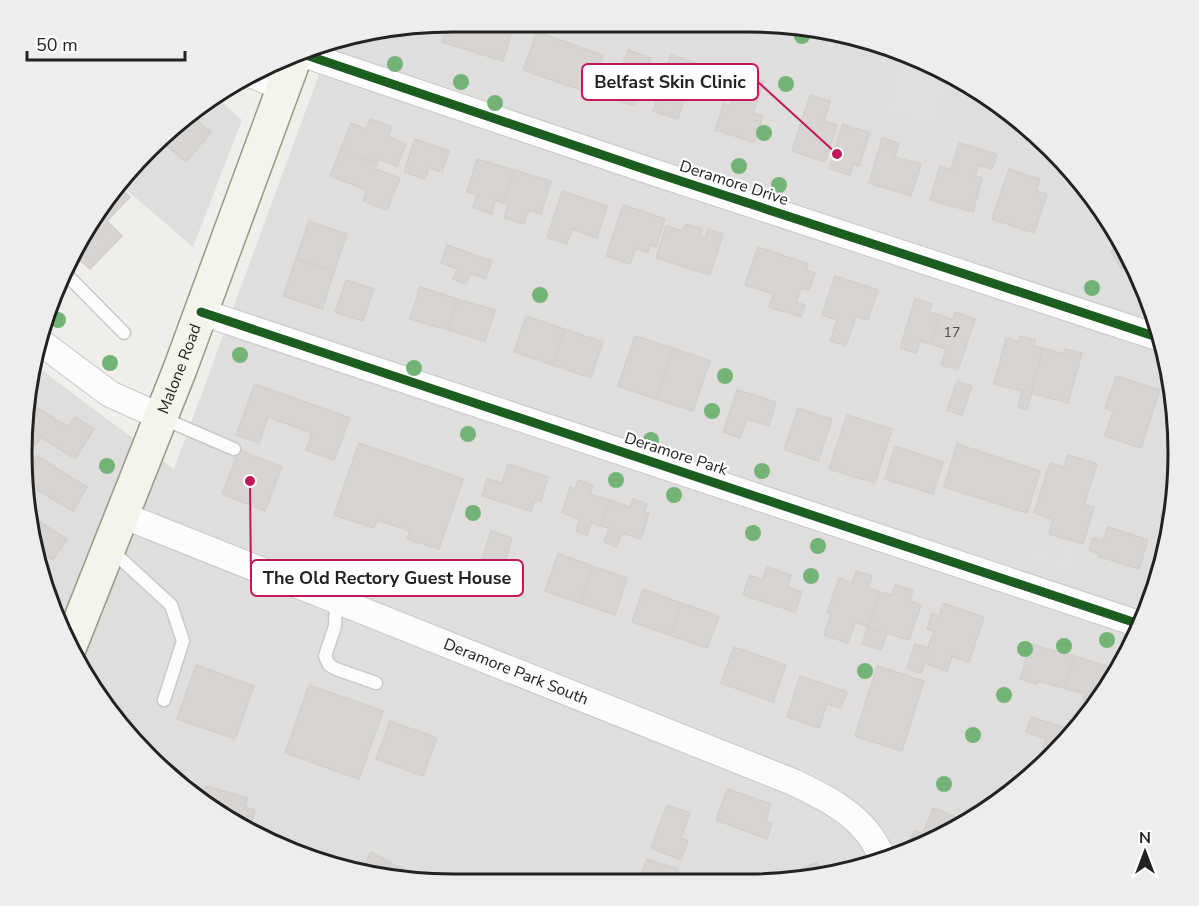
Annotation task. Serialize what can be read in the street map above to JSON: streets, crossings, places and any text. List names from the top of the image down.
{
  "streets": {
    "main road": ["Malone Road"],
    "street": ["Deramore Drive", "Deramore Park", "Deramore Park South"]
  },
  "crossings": [
    ["Malone Road", "Deramore Park"],
    ["Malone Road", "Deramore Park South"]
  ],
  "places": ["Belfast Skin Clinic", "The Old Rectory Guest House"],
  "house_numbers": ["17"],
  "scale_bar": "50 m",
  "north": "top"
}
